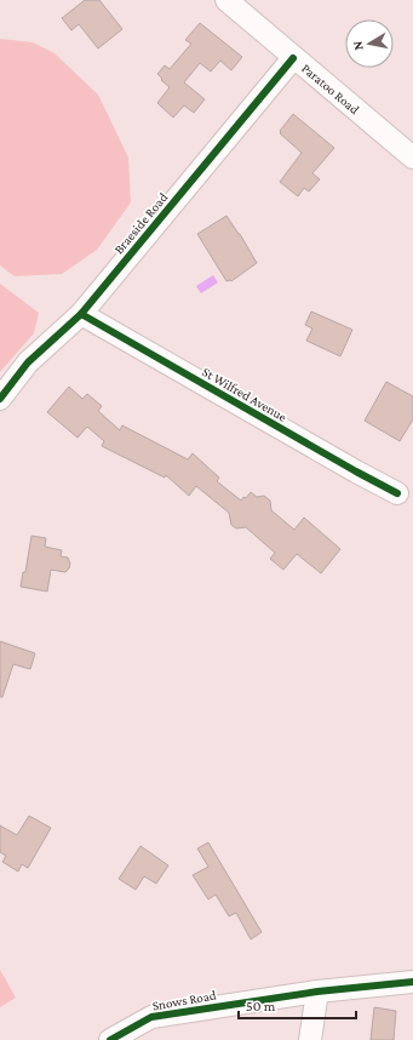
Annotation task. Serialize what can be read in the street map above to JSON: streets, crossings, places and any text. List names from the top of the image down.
{
  "streets": {
    "street": [
      "Paratoo Road",
      "Braeside Road",
      "St Wilfred Avenue",
      "Snows Road"
    ]
  },
  "crossings": [
    ["Paratoo Road", "Braeside Road"],
    ["Braeside Road", "St Wilfred Avenue"]
  ],
  "scale_bar": "50 m",
  "north": "left"
}
